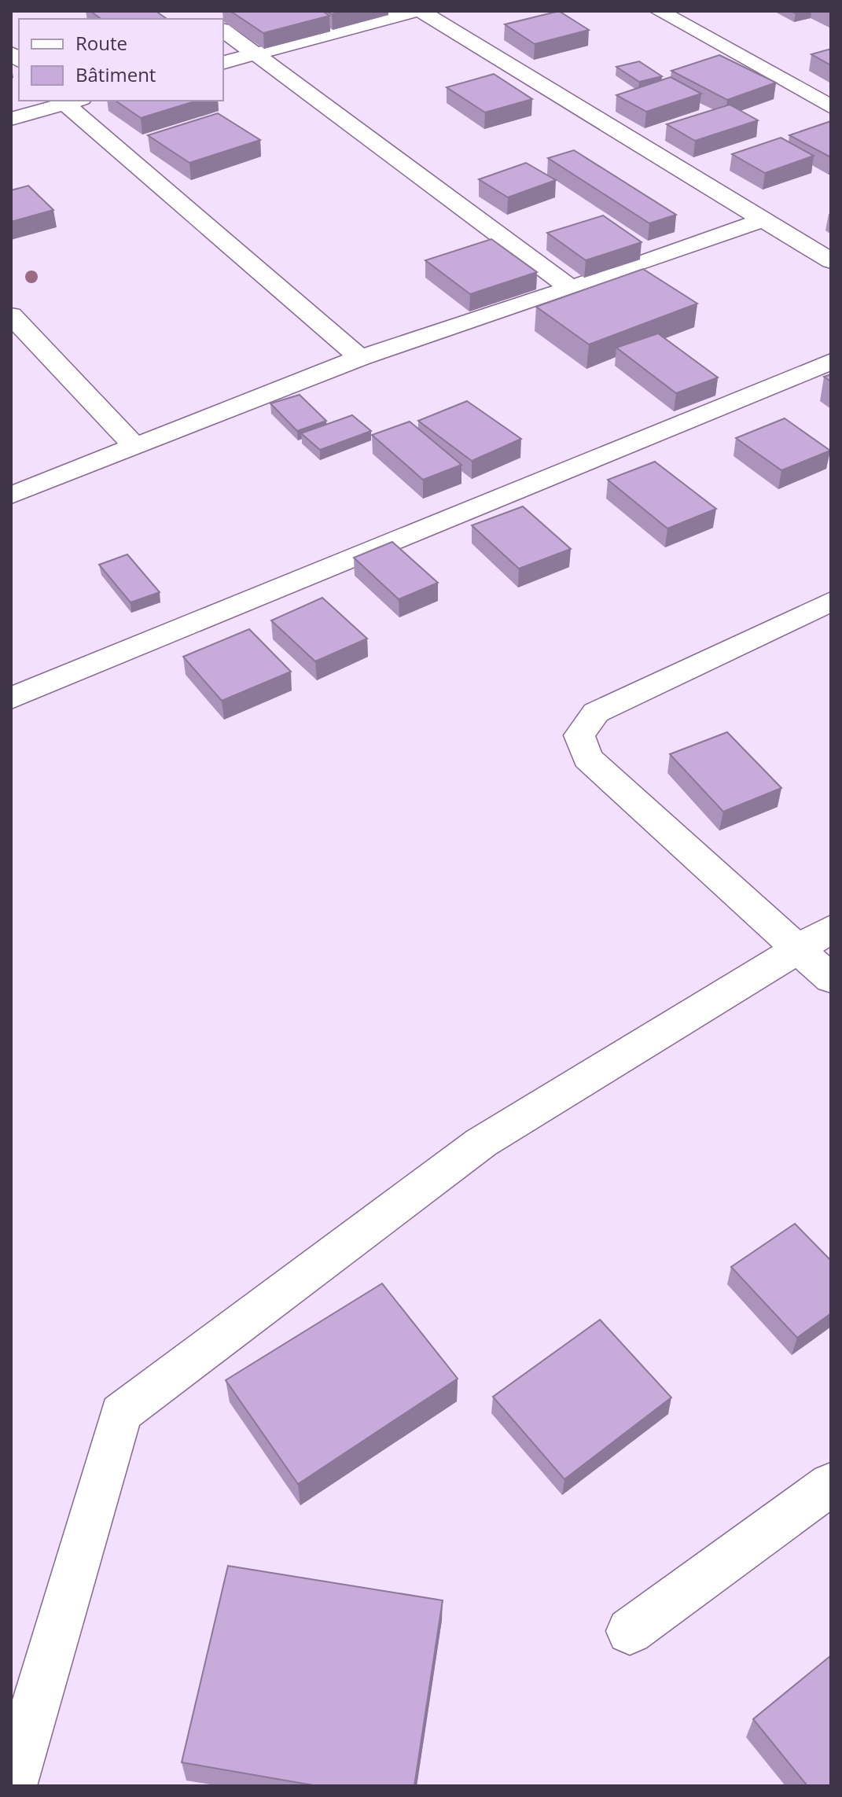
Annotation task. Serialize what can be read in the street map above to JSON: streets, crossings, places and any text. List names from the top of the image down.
{
  "legend": ["Route", "Bâtiment"]
}
